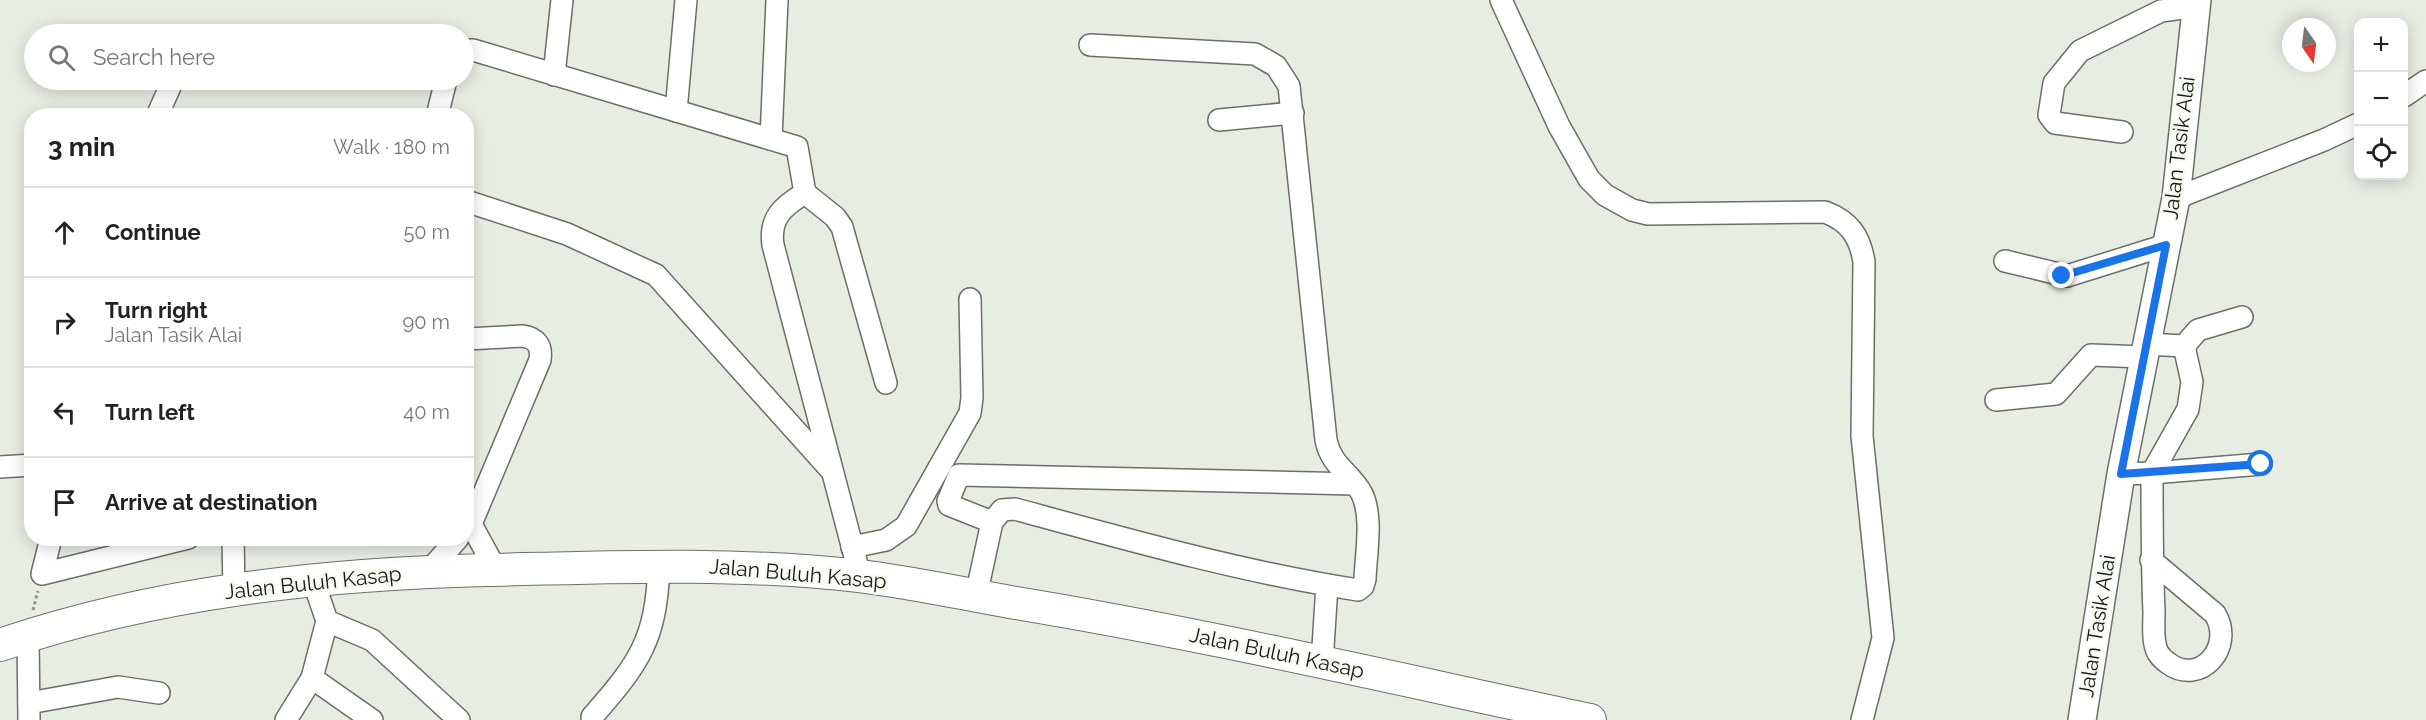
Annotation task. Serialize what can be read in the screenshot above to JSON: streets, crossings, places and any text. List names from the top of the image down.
{
  "streets": {
    "highway": ["Jalan Buluh Kasap"],
    "main road": ["Jalan Tasik Alai"]
  },
  "north": "bottom",
  "page": {
    "map_buttons": ["+", "−"],
    "search": "Search here",
    "heading": ["3 min", "Walk · 180 m"],
    "list": [
      ["Continue", "50 m"],
      ["Turn right", "Jalan Tasik Alai", "90 m"],
      ["Turn left", "40 m"],
      "Arrive at destination"
    ]
  }
}
